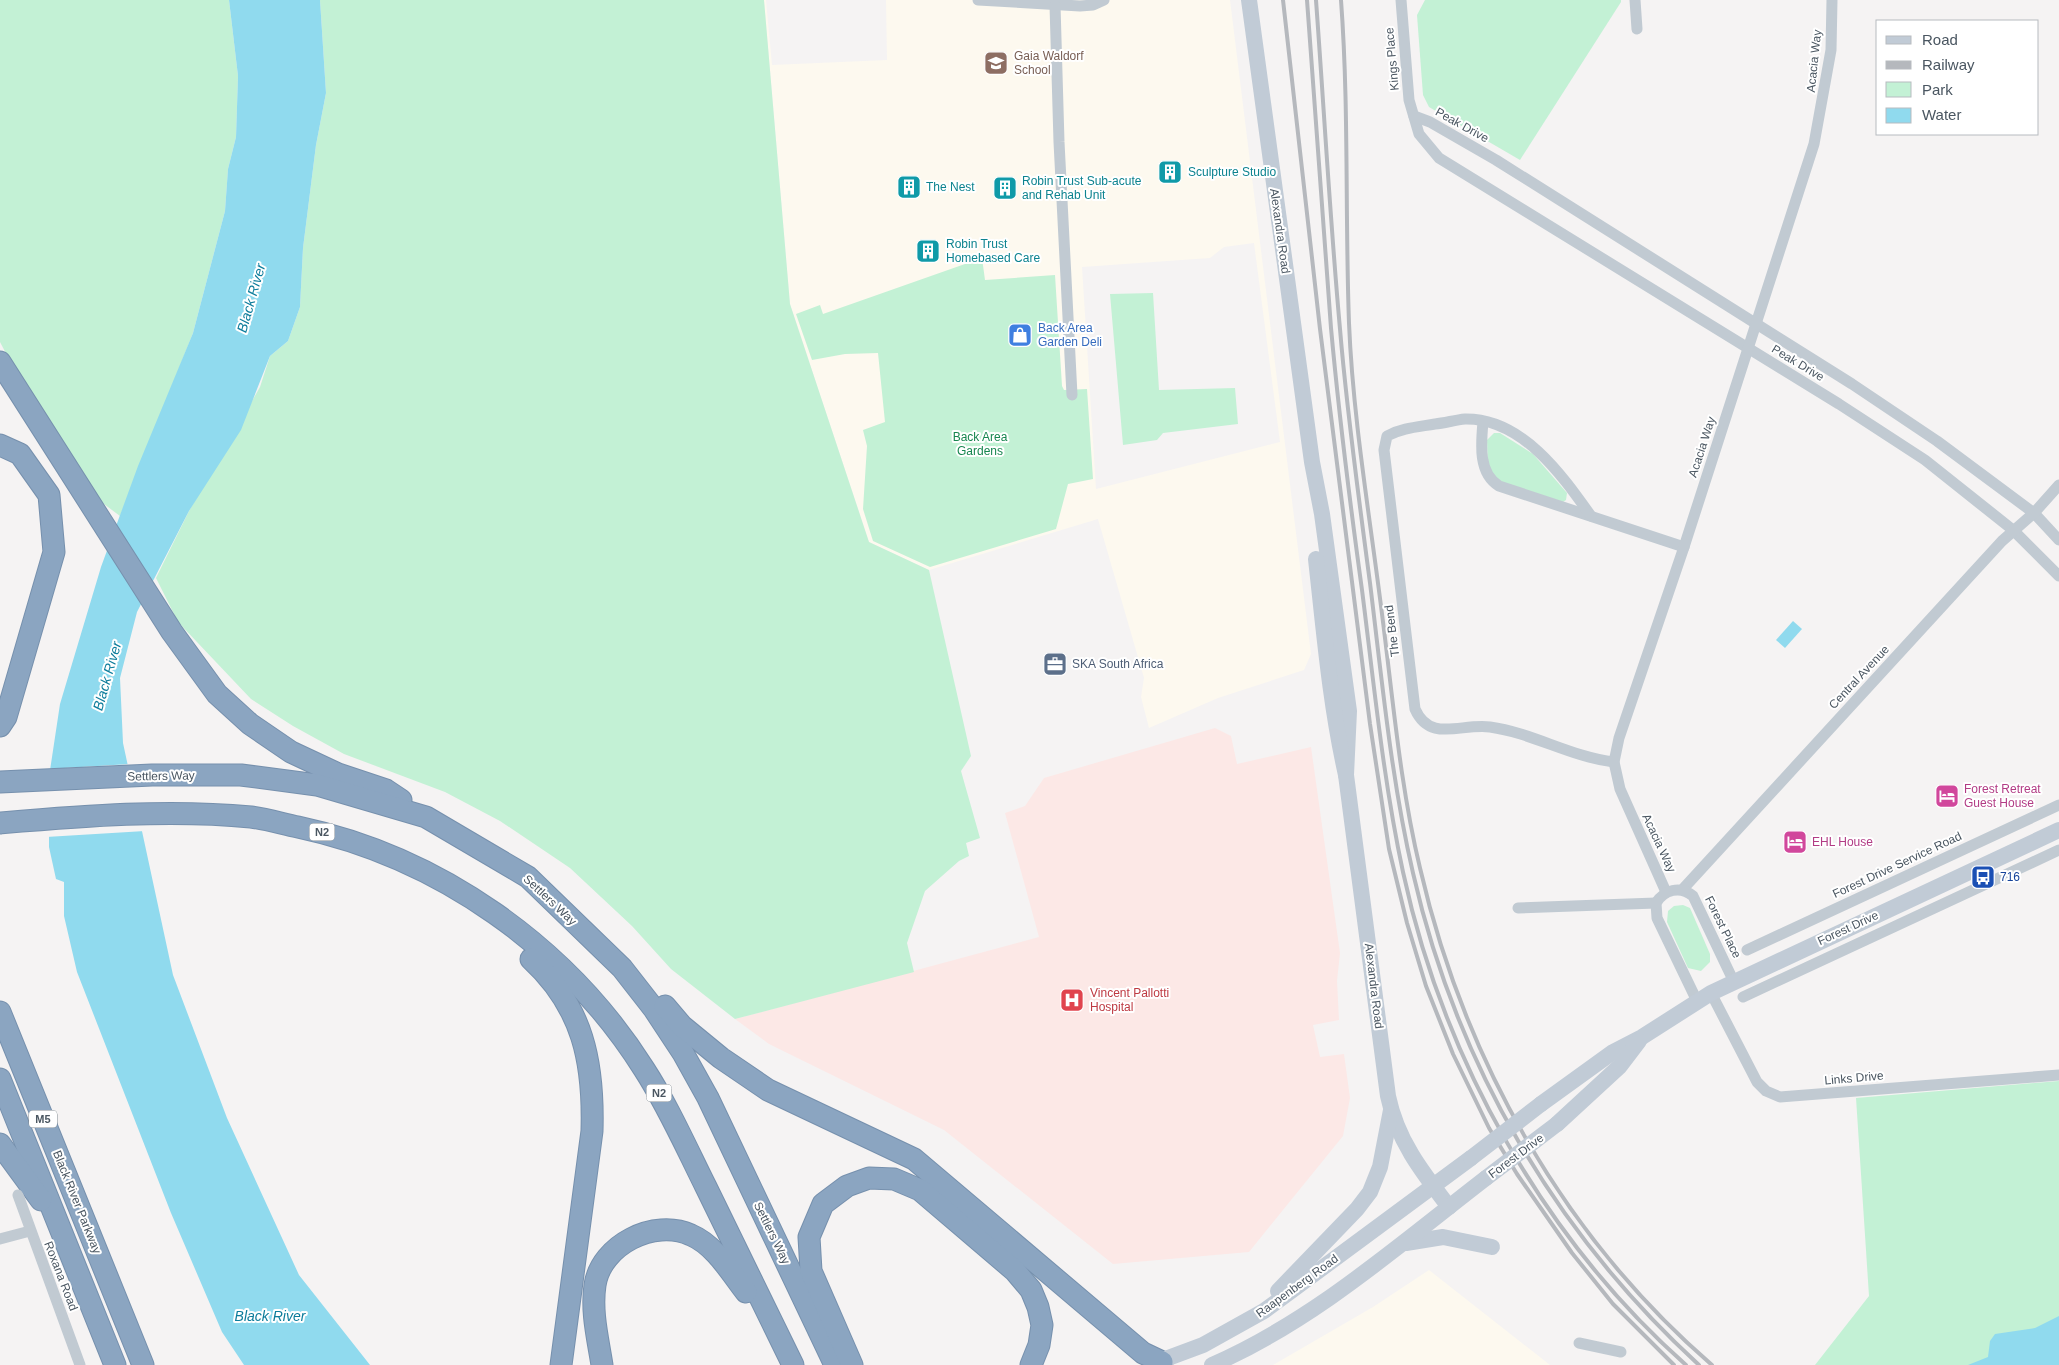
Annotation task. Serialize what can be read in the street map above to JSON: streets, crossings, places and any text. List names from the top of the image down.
{
  "streets": {
    "highway": [
      "Settlers Way",
      "N2",
      "M5",
      "Black River Parkway"
    ],
    "main road": ["Alexandra Road", "Forest Drive", "Raapenberg Road"],
    "street": [
      "Kings Place",
      "Acacia Way",
      "Peak Drive",
      "The Bend",
      "Central Avenue",
      "Forest Drive Service Road",
      "Forest Place",
      "Links Drive",
      "Roxana Road"
    ]
  },
  "crossings": [
    ["Kings Place", "Peak Drive"],
    ["Acacia Way", "Peak Drive"],
    ["Acacia Way", "The Bend"],
    ["Peak Drive", "Central Avenue"],
    ["Alexandra Road", "Forest Drive"],
    ["Alexandra Road", "Raapenberg Road"],
    ["Central Avenue", "Forest Place"],
    ["Forest Place", "Forest Drive"],
    ["Forest Drive", "Links Drive"],
    ["Forest Drive", "Raapenberg Road"]
  ],
  "water": ["Black River"],
  "parks": ["Back Area Gardens"],
  "places": {
    "school or university": ["Gaia Waldorf School"],
    "building": [
      "Sculpture Studio",
      "The Nest",
      "Robin Trust Sub-acute and Rehab Unit",
      "Robin Trust Homebased Care"
    ],
    "shop": ["Back Area Garden Deli"],
    "office": ["SKA South Africa"],
    "hotel": ["Forest Retreat Guest House", "EHL House"],
    "bus stop": ["716"],
    "hospital": ["Vincent Pallotti Hospital"]
  },
  "legend": [
    "Road",
    "Railway",
    "Park",
    "Water"
  ]
}
